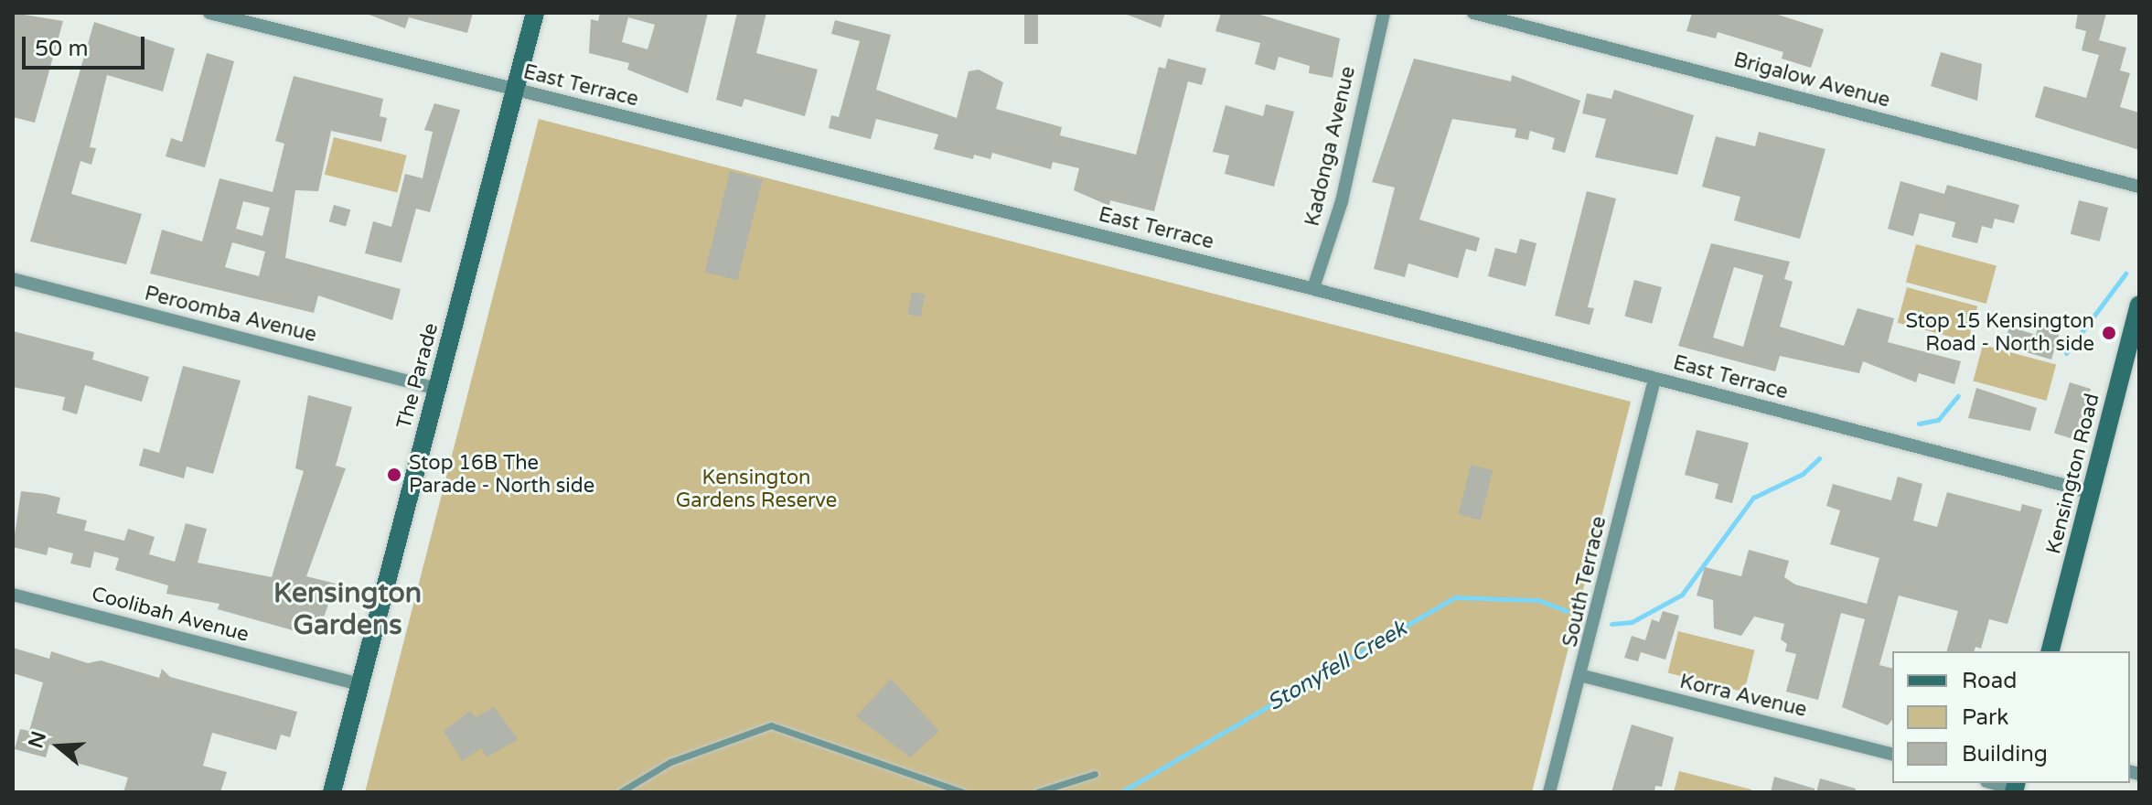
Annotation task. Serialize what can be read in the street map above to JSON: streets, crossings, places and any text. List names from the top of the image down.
{
  "streets": {
    "main road": ["The Parade", "Kensington Road"],
    "street": [
      "Brigalow Avenue",
      "East Terrace",
      "Kadonga Avenue",
      "Peroomba Avenue",
      "South Terrace",
      "Coolibah Avenue",
      "Korra Avenue"
    ]
  },
  "crossings": [
    ["East Terrace", "Kadonga Avenue"],
    ["East Terrace", "The Parade"],
    ["East Terrace", "Kensington Road"],
    ["East Terrace", "South Terrace"],
    ["Peroomba Avenue", "The Parade"],
    ["The Parade", "Coolibah Avenue"],
    ["South Terrace", "Korra Avenue"]
  ],
  "districts": ["Kensington Gardens"],
  "water": ["Stonyfell Creek"],
  "parks": ["Kensington Gardens Reserve"],
  "places": ["Stop 15 Kensington Road - North side", "Stop 16B The Parade - North side"],
  "legend": ["Road", "Park", "Building"],
  "scale_bar": "50 m",
  "north": "left"
}
